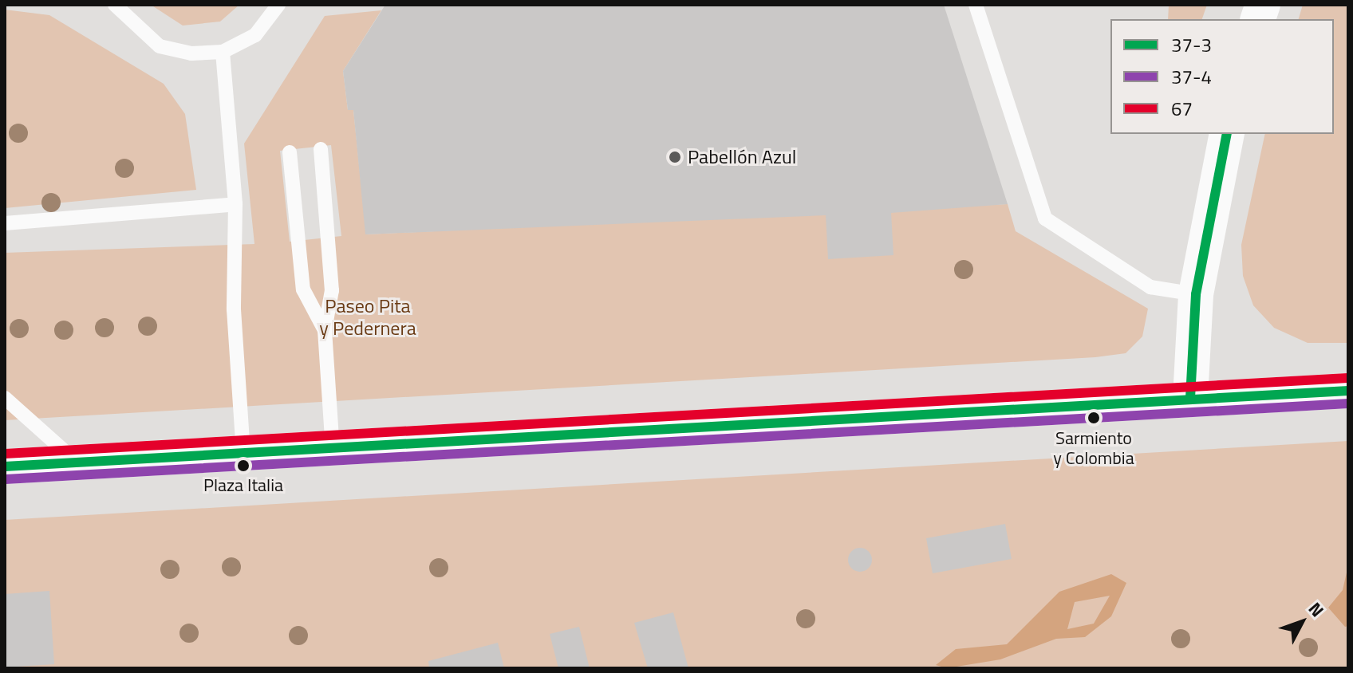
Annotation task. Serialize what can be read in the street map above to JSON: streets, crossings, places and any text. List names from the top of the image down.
{
  "parks": ["Paseo Pita y Pedernera"],
  "places": ["Pabellón Azul", "Sarmiento y Colombia", "Plaza Italia"],
  "lines": ["transit line 37-3", "transit line 67", "transit line 37-4"],
  "legend": ["37-3", "37-4", "67"],
  "north": "top right"
}
